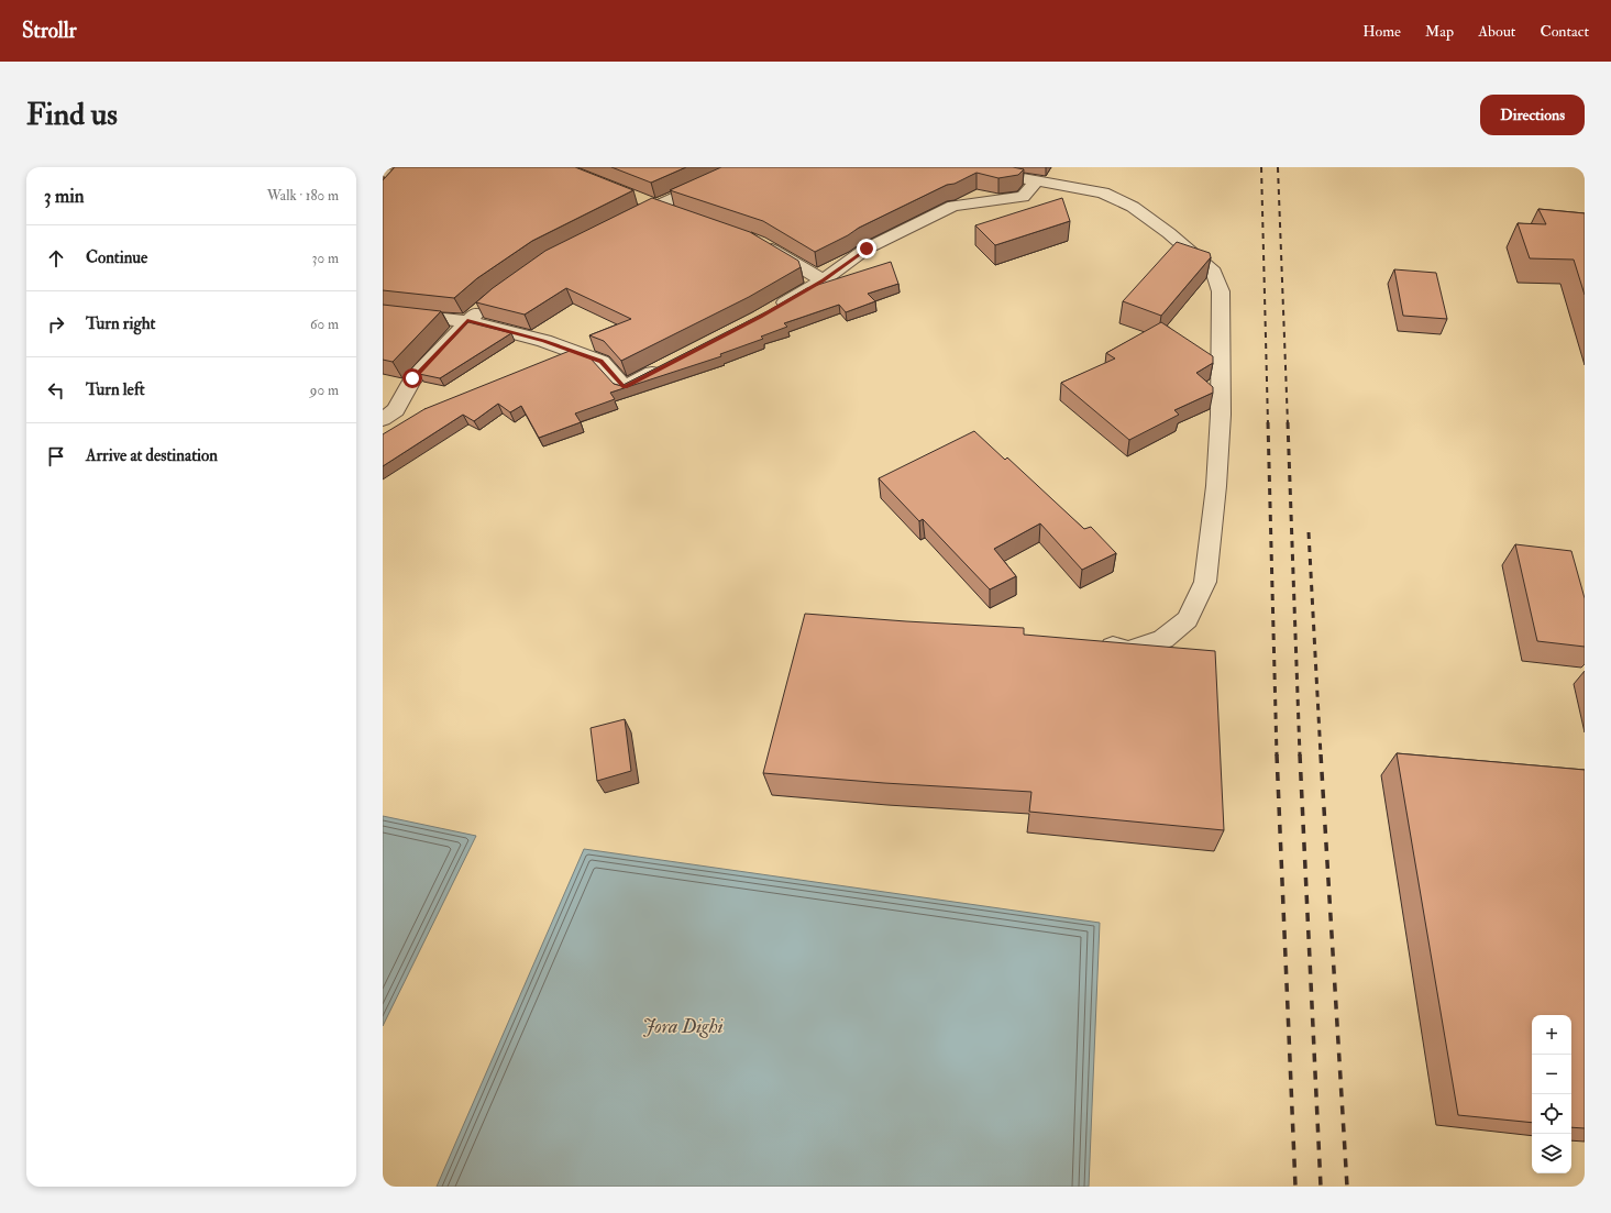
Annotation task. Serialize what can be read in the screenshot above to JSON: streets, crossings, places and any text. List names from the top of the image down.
{
  "water": ["Jora Dighi"],
  "page": {
    "header": "Strollr",
    "nav": [
      "Home",
      "Map",
      "About",
      "Contact"
    ],
    "buttons": "Directions",
    "title": "Find us",
    "heading": ["3 min", "Walk · 180 m"],
    "list": [
      ["Continue", "30 m"],
      ["Turn right", "60 m"],
      ["Turn left", "90 m"],
      "Arrive at destination"
    ],
    "map_buttons": ["+", "−"]
  }
}
